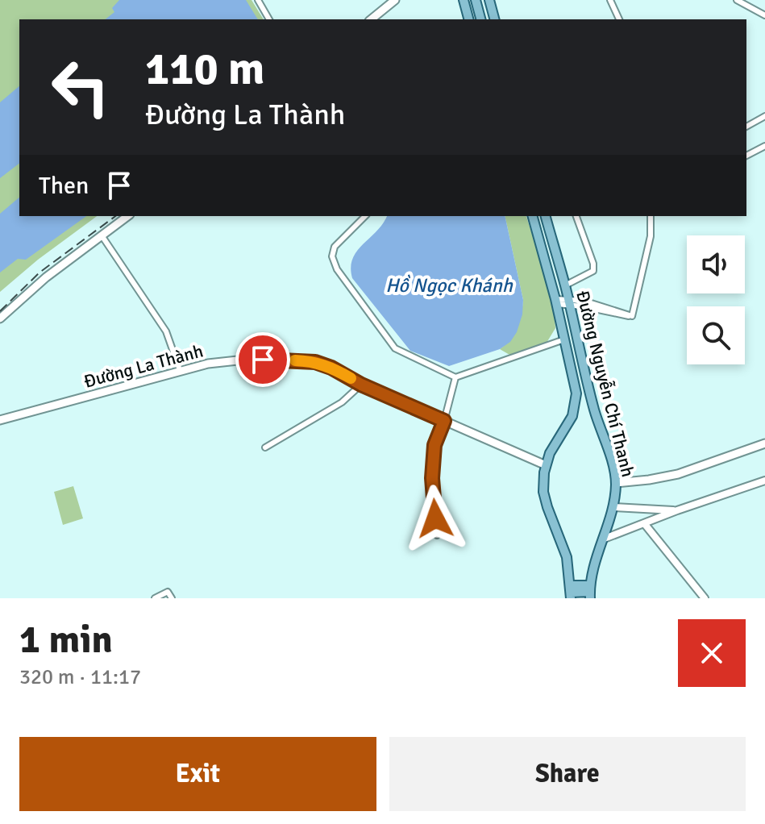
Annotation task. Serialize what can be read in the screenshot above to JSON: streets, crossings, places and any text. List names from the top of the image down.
{
  "streets": {
    "main road": ["Đường La Thành", "Đường Nguyễn Chí Thanh"]
  },
  "crossings": [
    ["Đường La Thành", "Đường Nguyễn Chí Thanh"]
  ],
  "water": ["Hồ Ngọc Khánh"],
  "page": {
    "turn": ["110 m", "Đường La Thành"],
    "then": "Then",
    "heading": ["1 min", "320 m · 11:17"],
    "buttons": ["Exit", "Share"]
  }
}
